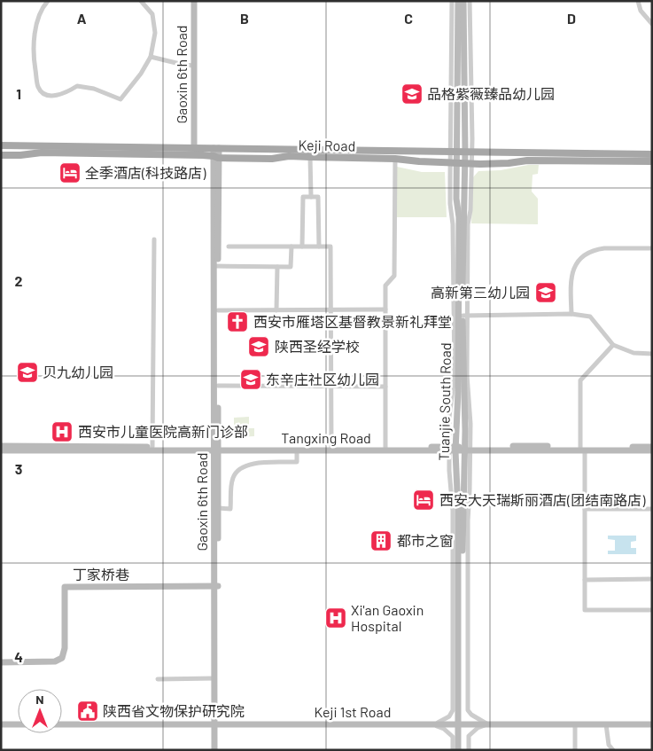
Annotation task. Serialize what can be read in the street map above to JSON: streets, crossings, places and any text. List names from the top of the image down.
{
  "streets": {
    "main road": ["Keji Road"],
    "street": [
      "Gaoxin 6th Road",
      "Tuanjie South Road",
      "Tangxing Road",
      "丁家桥巷",
      "Keji 1st Road"
    ]
  },
  "crossings": [
    ["Gaoxin 6th Road", "Keji Road"],
    ["Gaoxin 6th Road", "Tangxing Road"],
    ["Gaoxin 6th Road", "丁家桥巷"],
    ["Gaoxin 6th Road", "Keji 1st Road"],
    ["Keji Road", "Tuanjie South Road"],
    ["Tuanjie South Road", "Tangxing Road"],
    ["Tuanjie South Road", "Keji 1st Road"]
  ],
  "places": {
    "school or university": [
      "品格紫薇臻品幼儿园",
      "高新第三幼儿园",
      "陕西圣经学校",
      "贝九幼儿园",
      "东辛庄社区幼儿园"
    ],
    "hotel": ["全季酒店(科技路店)", "西安大天瑞斯丽酒店(团结南路店)"],
    "church": ["西安市雁塔区基督教景新礼拜堂"],
    "hospital": ["西安市儿童医院高新门诊部", "Xi'an Gaoxin Hospital"],
    "building": ["都市之窗"],
    "public building": ["陕西省文物保护研究院"]
  },
  "north": "top",
  "grid": {
    "columns": [
      "A",
      "B",
      "C",
      "D"
    ],
    "rows": [
      "1",
      "2",
      "3",
      "4"
    ]
  }
}
